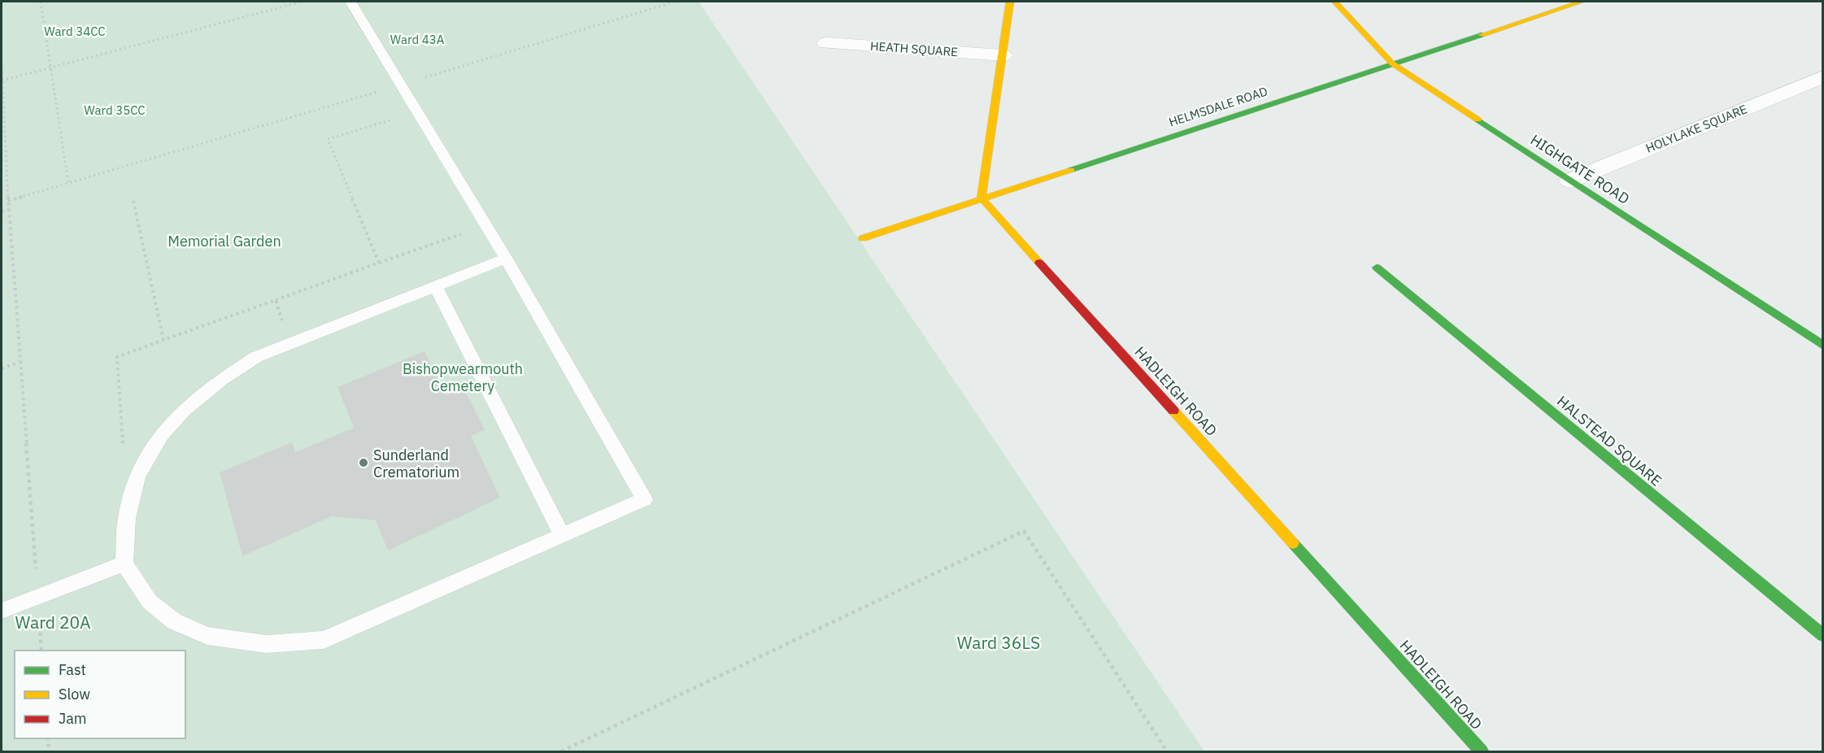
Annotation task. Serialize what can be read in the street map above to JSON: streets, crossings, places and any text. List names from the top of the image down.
{
  "streets": {
    "street": [
      "HEATH SQUARE",
      "HELMSDALE ROAD",
      "HOLYLAKE SQUARE",
      "HIGHGATE ROAD",
      "HADLEIGH ROAD",
      "HALSTEAD SQUARE"
    ]
  },
  "crossings": [
    ["HELMSDALE ROAD", "HIGHGATE ROAD"],
    ["HELMSDALE ROAD", "HADLEIGH ROAD"],
    ["HOLYLAKE SQUARE", "HIGHGATE ROAD"]
  ],
  "parks": [
    "Ward 34CC",
    "Ward 43A",
    "Ward 35CC",
    "Memorial Garden",
    "Bishopwearmouth Cemetery",
    "Ward 20A",
    "Ward 36LS"
  ],
  "places": ["Sunderland Crematorium"],
  "legend": ["Fast", "Slow", "Jam"]
}
